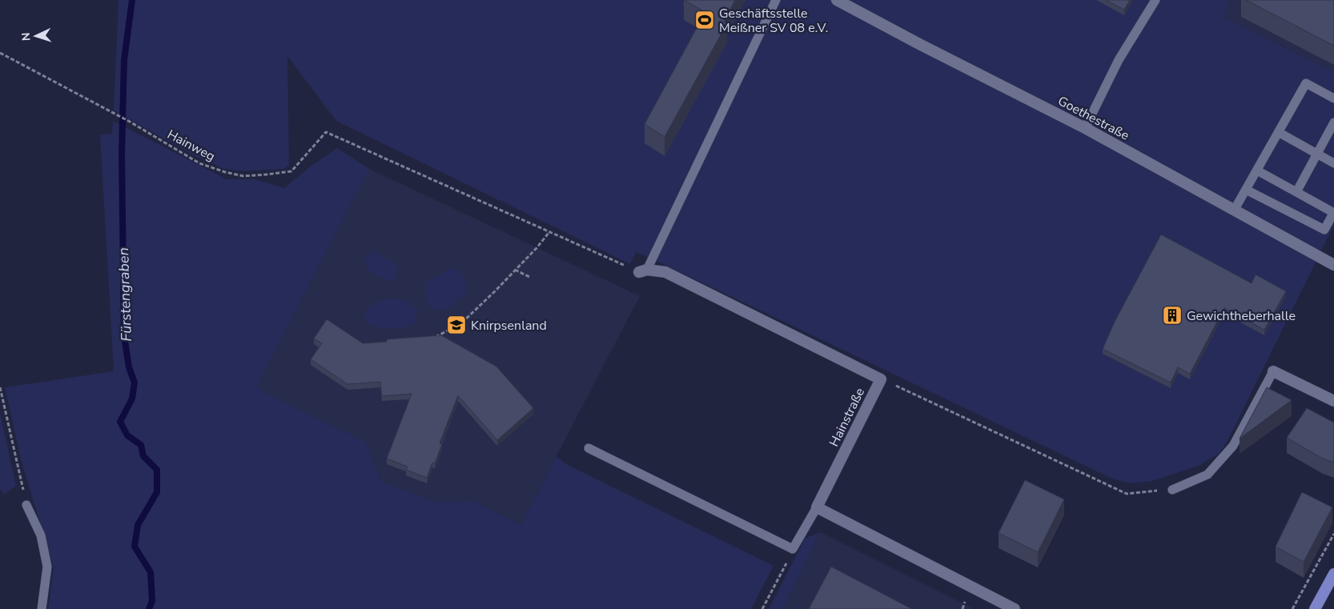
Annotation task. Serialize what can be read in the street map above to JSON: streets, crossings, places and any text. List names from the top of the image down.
{
  "streets": {
    "street": ["Goethestraße", "Hainstraße"],
    "path": ["Hainweg"]
  },
  "water": ["Fürstengraben"],
  "places": {
    "sports": ["Geschäftsstelle Meißner SV 08 e.V."],
    "building": ["Gewichtheberhalle"],
    "school or university": ["Knirpsenland"]
  },
  "north": "left"
}
